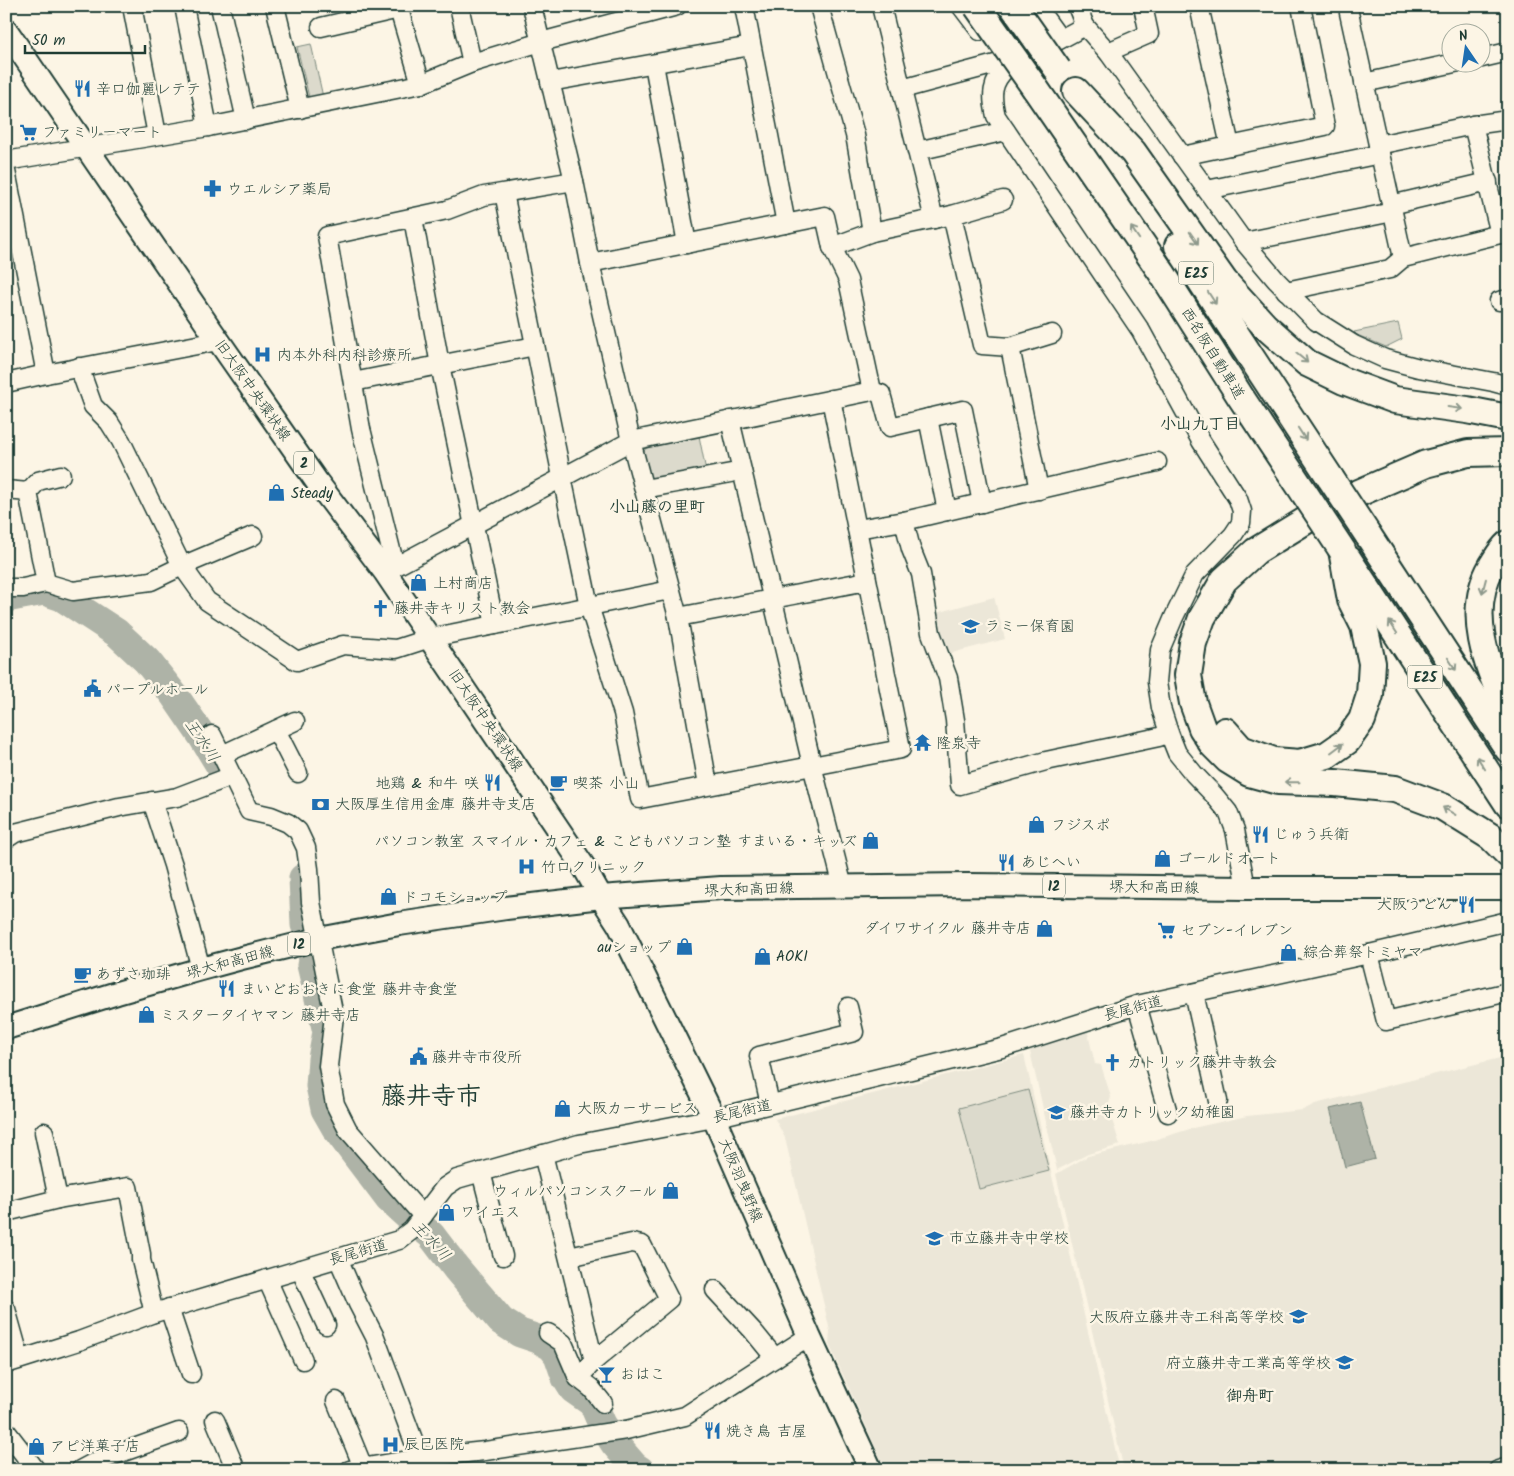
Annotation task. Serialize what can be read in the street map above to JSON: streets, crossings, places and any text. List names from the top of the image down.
{
  "streets": {
    "highway": ["E25", "西名阪自動車道"],
    "main road": [
      "旧大阪中央環状線",
      "2",
      "12",
      "堺大和高田線",
      "大阪羽曳野線"
    ],
    "street": ["長尾街道"]
  },
  "crossings": [
    ["旧大阪中央環状線", "堺大和高田線"],
    ["旧大阪中央環状線", "大阪羽曳野線"],
    ["堺大和高田線", "大阪羽曳野線"],
    ["長尾街道", "大阪羽曳野線"]
  ],
  "districts": [
    "小山九丁目",
    "小山藤の里町",
    "藤井寺市",
    "御舟町"
  ],
  "water": ["王水川"],
  "places": {
    "restaurant": [
      "辛口伽麗レテテ",
      "地鶏 & 和牛 咲",
      "じゅう兵衛",
      "あじへい",
      "大阪うどん",
      "まいどおおきに食堂 藤井寺食堂",
      "焼き鳥 吉屋"
    ],
    "supermarket": ["ファミリーマート", "セブン-イレブン"],
    "pharmacy": ["ウエルシア薬局"],
    "hospital": ["内本外科内科診療所", "竹口クリニック", "辰巳医院"],
    "shop": [
      "Steady",
      "上村商店",
      "フジスポ",
      "パソコン教室 スマイル・カフェ & こどもパソコン塾 すまいる・キッズ",
      "ゴールドオート",
      "ドコモショップ",
      "ダイワサイクル 藤井寺店",
      "auショップ",
      "綜合葬祭トミヤマ",
      "AOKI",
      "ミスタータイヤマン 藤井寺店",
      "大阪カーサービス",
      "ウィルパソコンスクール",
      "ワイエス",
      "アピ洋菓子店"
    ],
    "church": ["藤井寺キリスト教会", "カトリック藤井寺教会"],
    "school or university": [
      "ラミー保育園",
      "藤井寺カトリック幼稚園",
      "市立藤井寺中学校",
      "大阪府立藤井寺工科高等学校",
      "府立藤井寺工業高等学校"
    ],
    "public building": ["パープルホール", "藤井寺市役所"],
    "temple": ["隆泉寺"],
    "cafe": ["喫茶 小山", "あずさ珈琲"],
    "bank": ["大阪厚生信用金庫 藤井寺支店"],
    "bar": ["おはこ"]
  },
  "scale_bar": "50 m",
  "north": "top"
}
